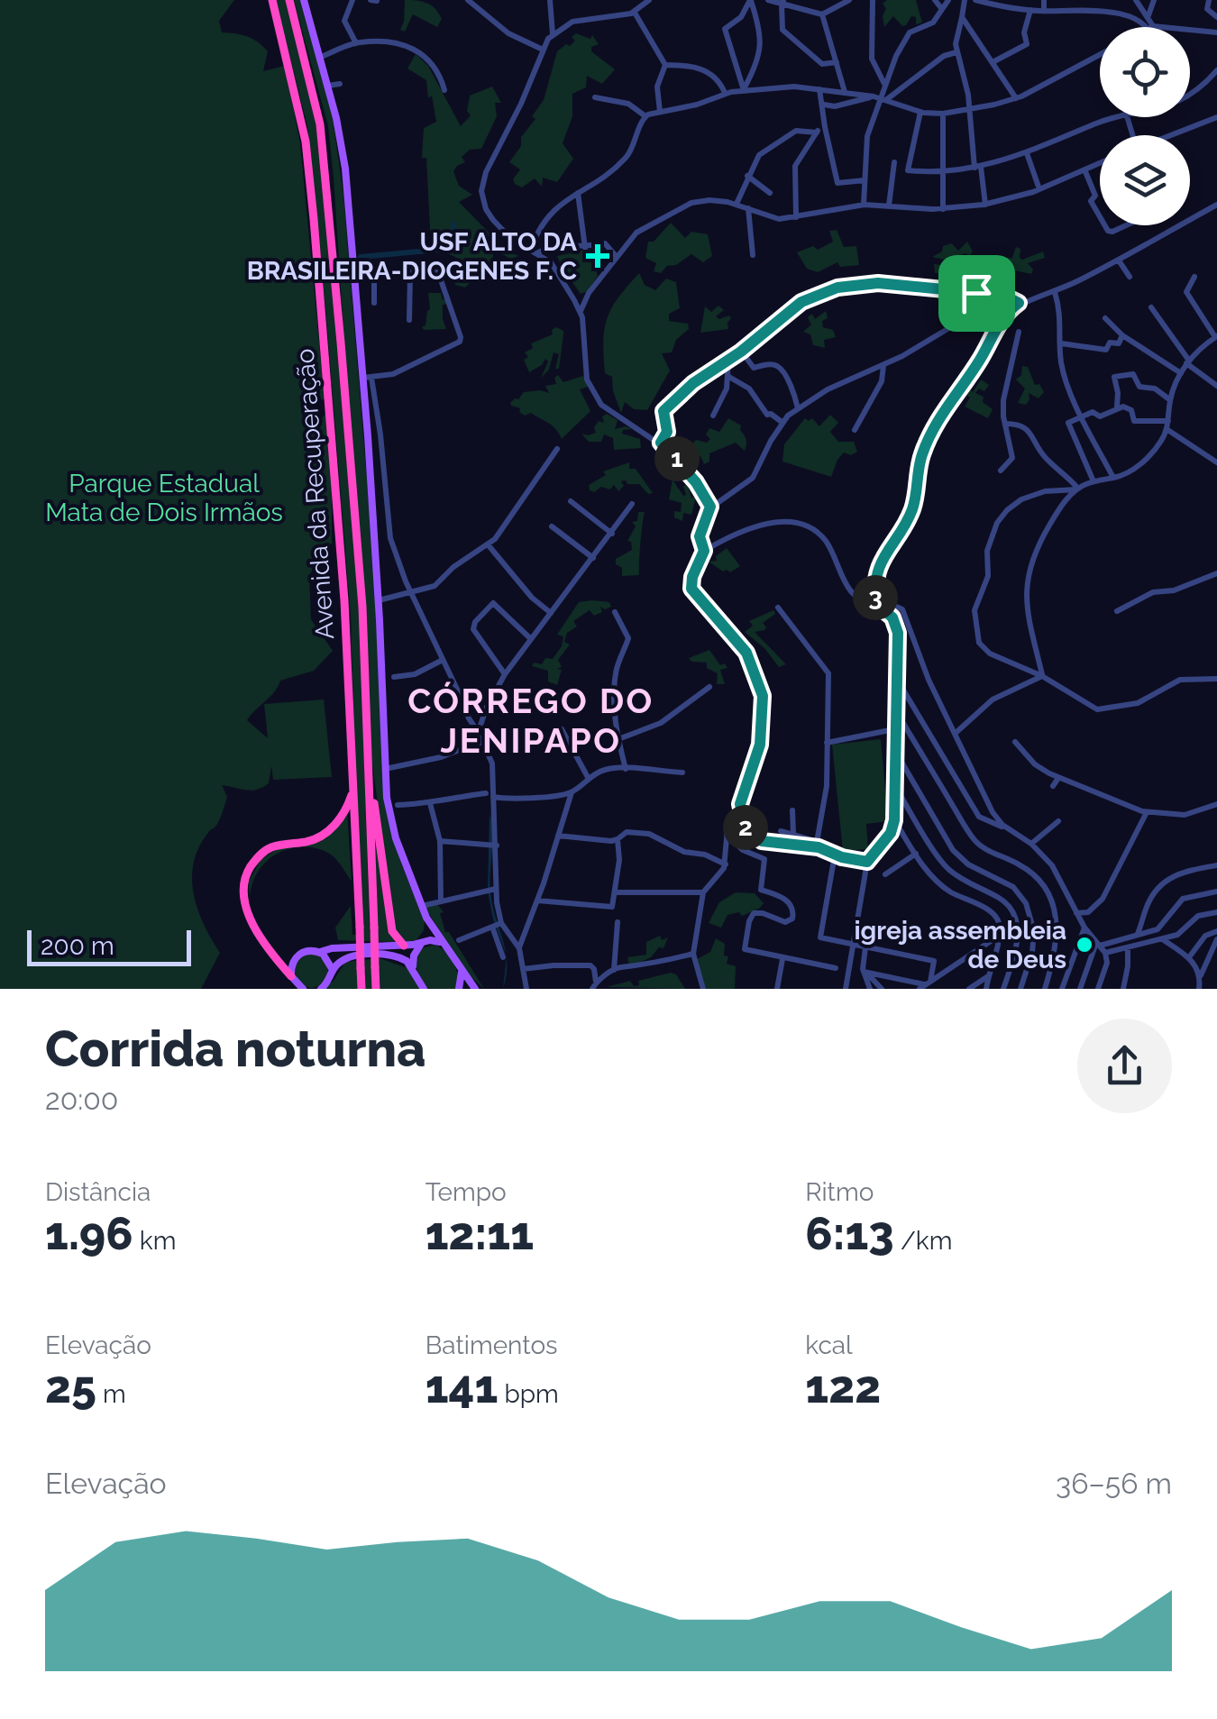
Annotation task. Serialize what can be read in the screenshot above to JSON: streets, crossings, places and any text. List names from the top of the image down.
{
  "streets": {
    "highway": ["Avenida da Recuperação"]
  },
  "districts": ["CÓRREGO DO JENIPAPO"],
  "parks": ["Parque Estadual Mata de Dois Irmãos"],
  "places": {
    "health": ["USF ALTO DA BRASILEIRA-DIOGENES F. C"],
    "other": ["igreja assembleia de Deus"]
  },
  "scale_bar": "200 m",
  "page": {
    "pins": ["1", "3", "2"],
    "scale": "200 m",
    "heading": ["Corrida noturna", "20:00"],
    "stats": [
      ["Distância", "1.96 km"],
      ["Tempo", "12:11"],
      ["Ritmo", "6:13 /km"],
      ["Elevação", "25 m"],
      ["Batimentos", "141 bpm"],
      ["kcal", "122"]
    ],
    "chart": ["Elevação", "36–56 m"]
  }
}
